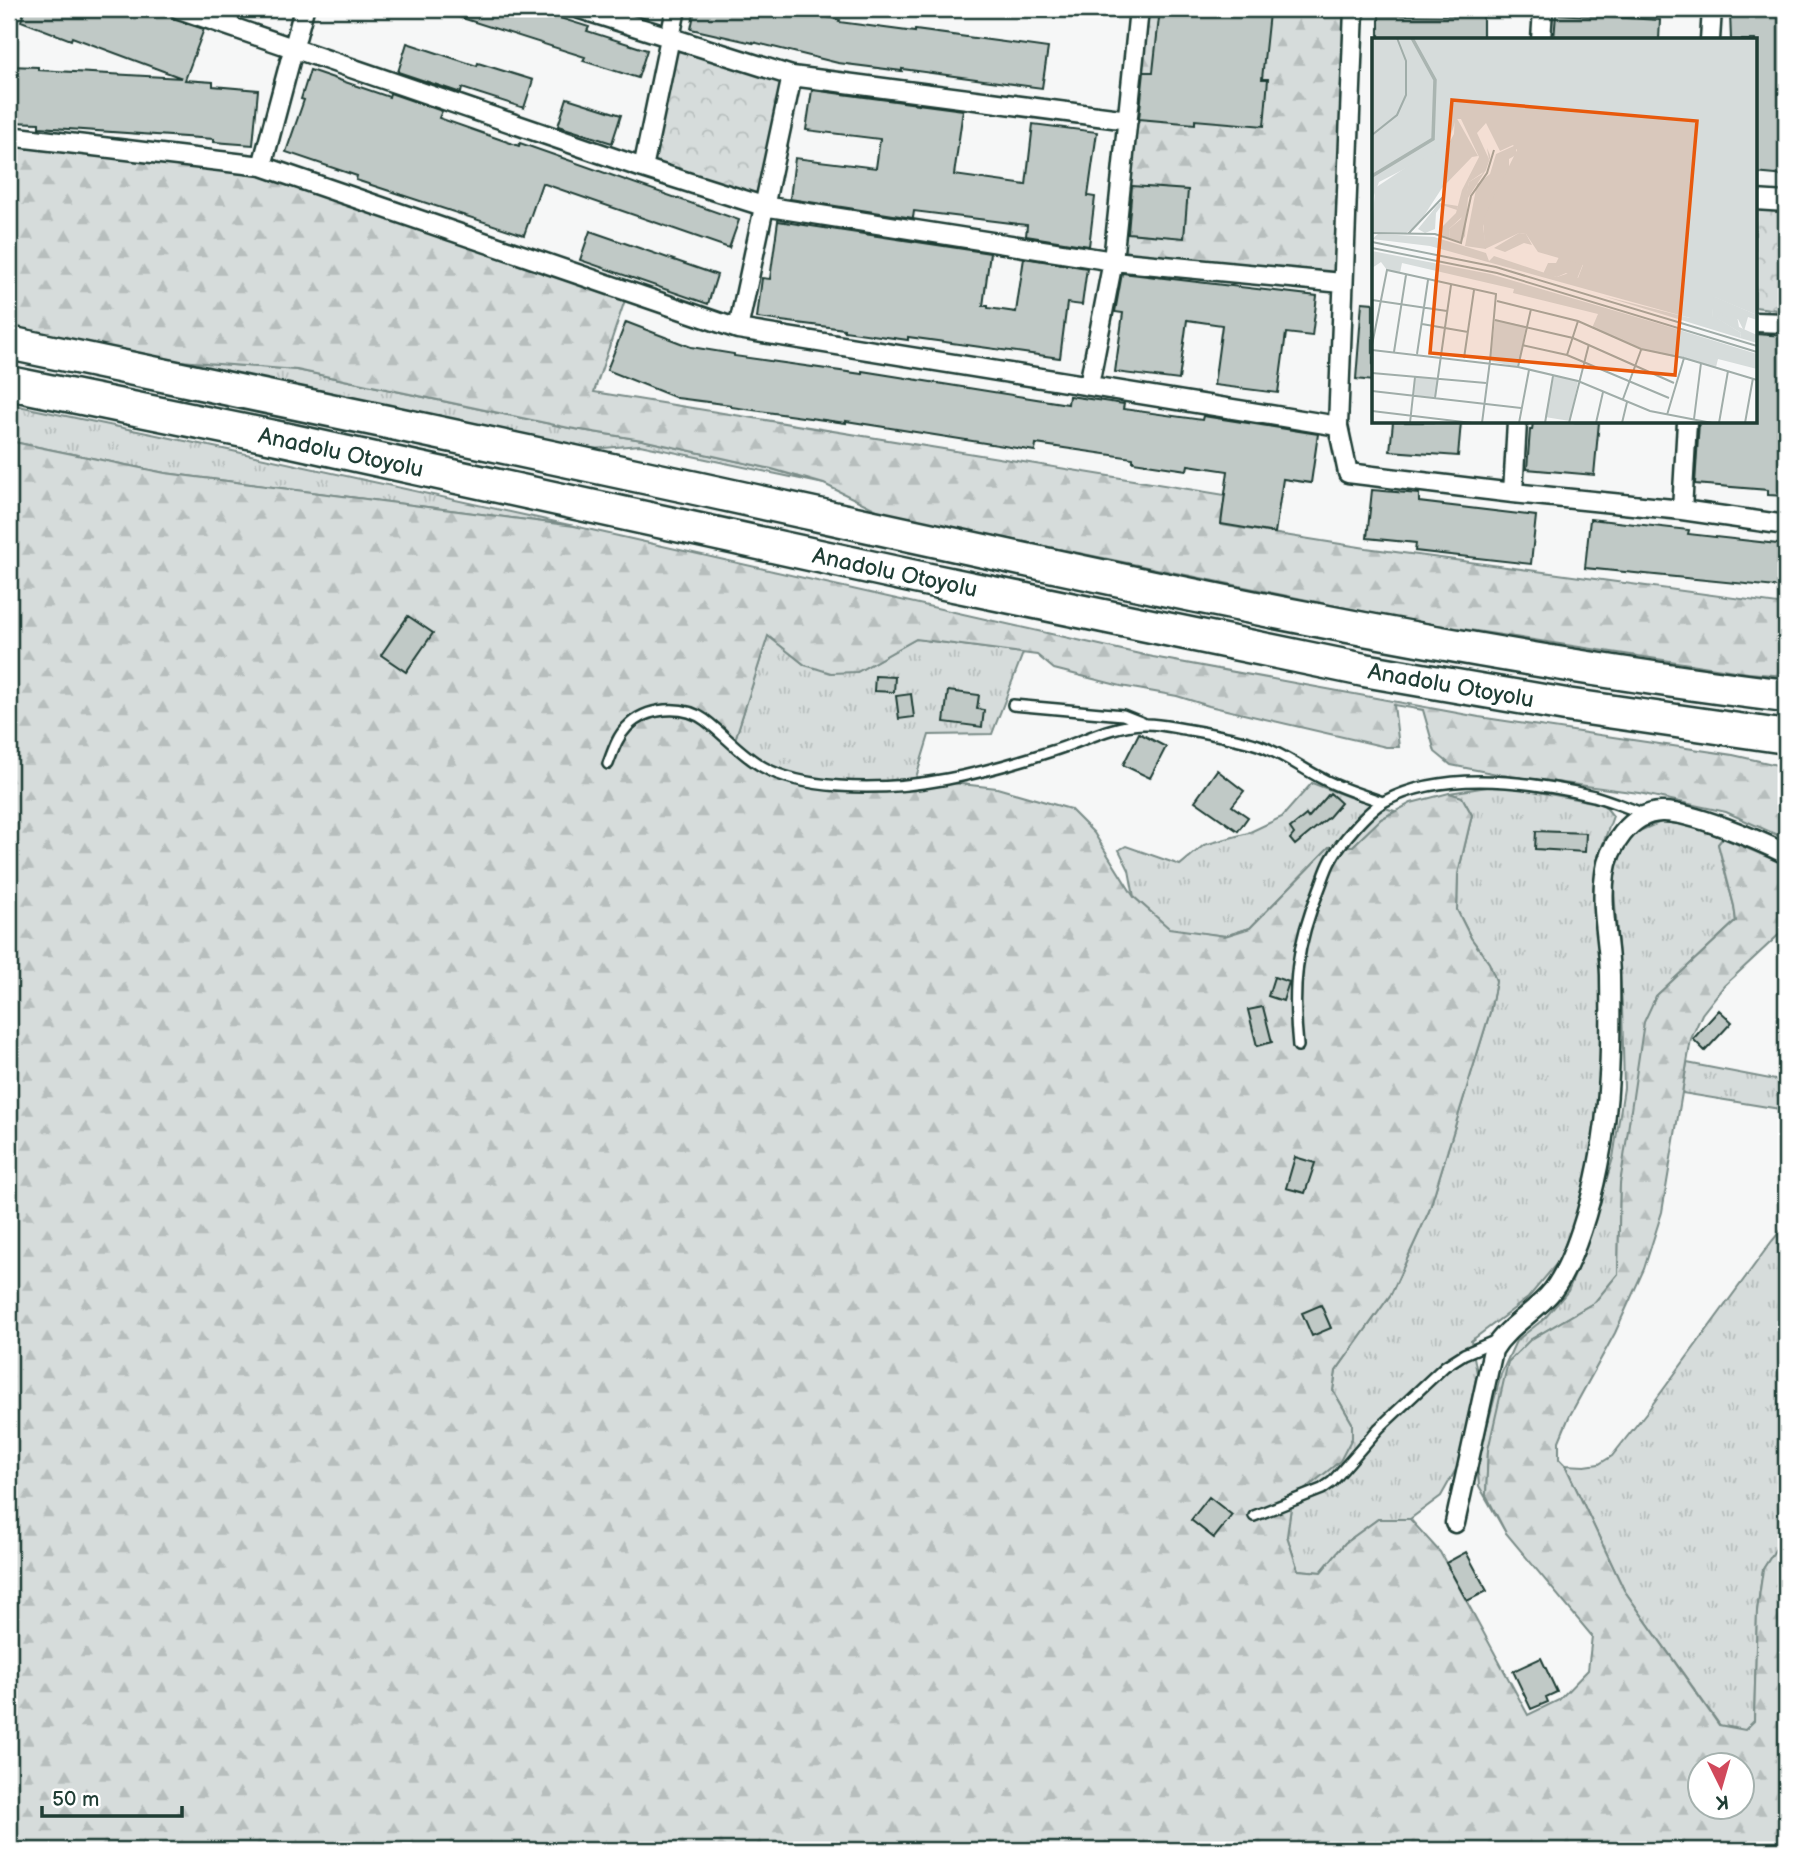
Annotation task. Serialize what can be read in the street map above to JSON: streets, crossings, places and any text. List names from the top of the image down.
{
  "streets": {
    "highway": ["Anadolu Otoyolu"]
  },
  "scale_bar": "50 m",
  "north": "bottom"
}
